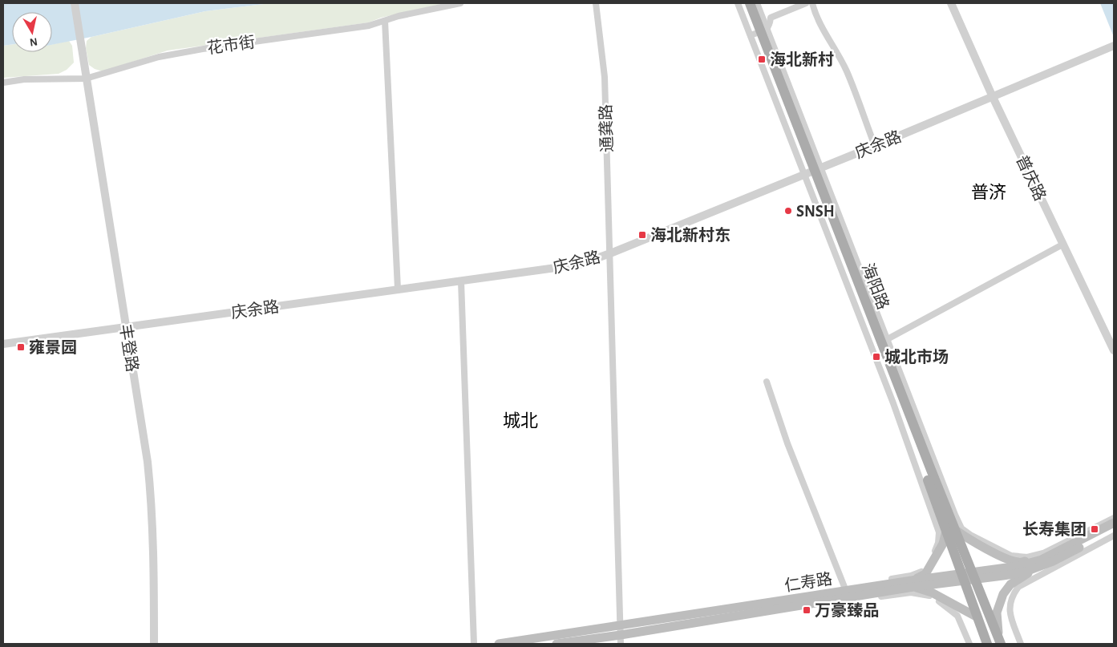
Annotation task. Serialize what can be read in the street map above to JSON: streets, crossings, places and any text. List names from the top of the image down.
{
  "streets": {
    "main road": ["海阳路", "仁寿路"],
    "street": [
      "花市街",
      "通龚路",
      "庆余路",
      "普庆路",
      "丰登路"
    ]
  },
  "crossings": [
    ["花市街", "丰登路"],
    ["通龚路", "庆余路"],
    ["通龚路", "仁寿路"],
    ["庆余路", "普庆路"],
    ["庆余路", "海阳路"],
    ["庆余路", "丰登路"],
    ["海阳路", "仁寿路"]
  ],
  "districts": ["普济", "城北"],
  "places": {
    "transit": [
      "海北新村",
      "海北新村东",
      "雍景园",
      "城北市场",
      "长寿集团",
      "万豪臻品"
    ],
    "other": ["SNSH"]
  },
  "north": "bottom"
}
